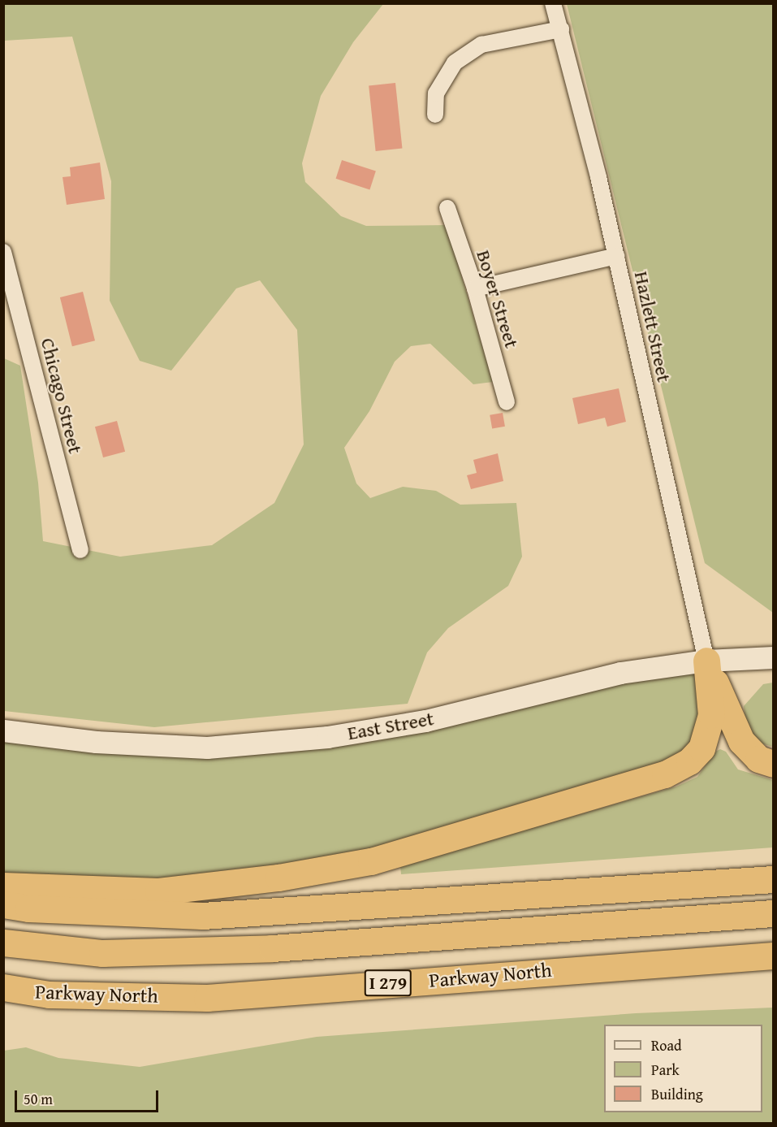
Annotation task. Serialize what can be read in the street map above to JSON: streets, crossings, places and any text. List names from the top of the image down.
{
  "streets": {
    "highway": ["Parkway North", "I 279"],
    "main road": ["East Street"],
    "street": ["Boyer Street", "Hazlett Street", "Chicago Street"]
  },
  "crossings": [
    ["Hazlett Street", "East Street"]
  ],
  "legend": ["Road", "Park", "Building"],
  "scale_bar": "50 m"
}
